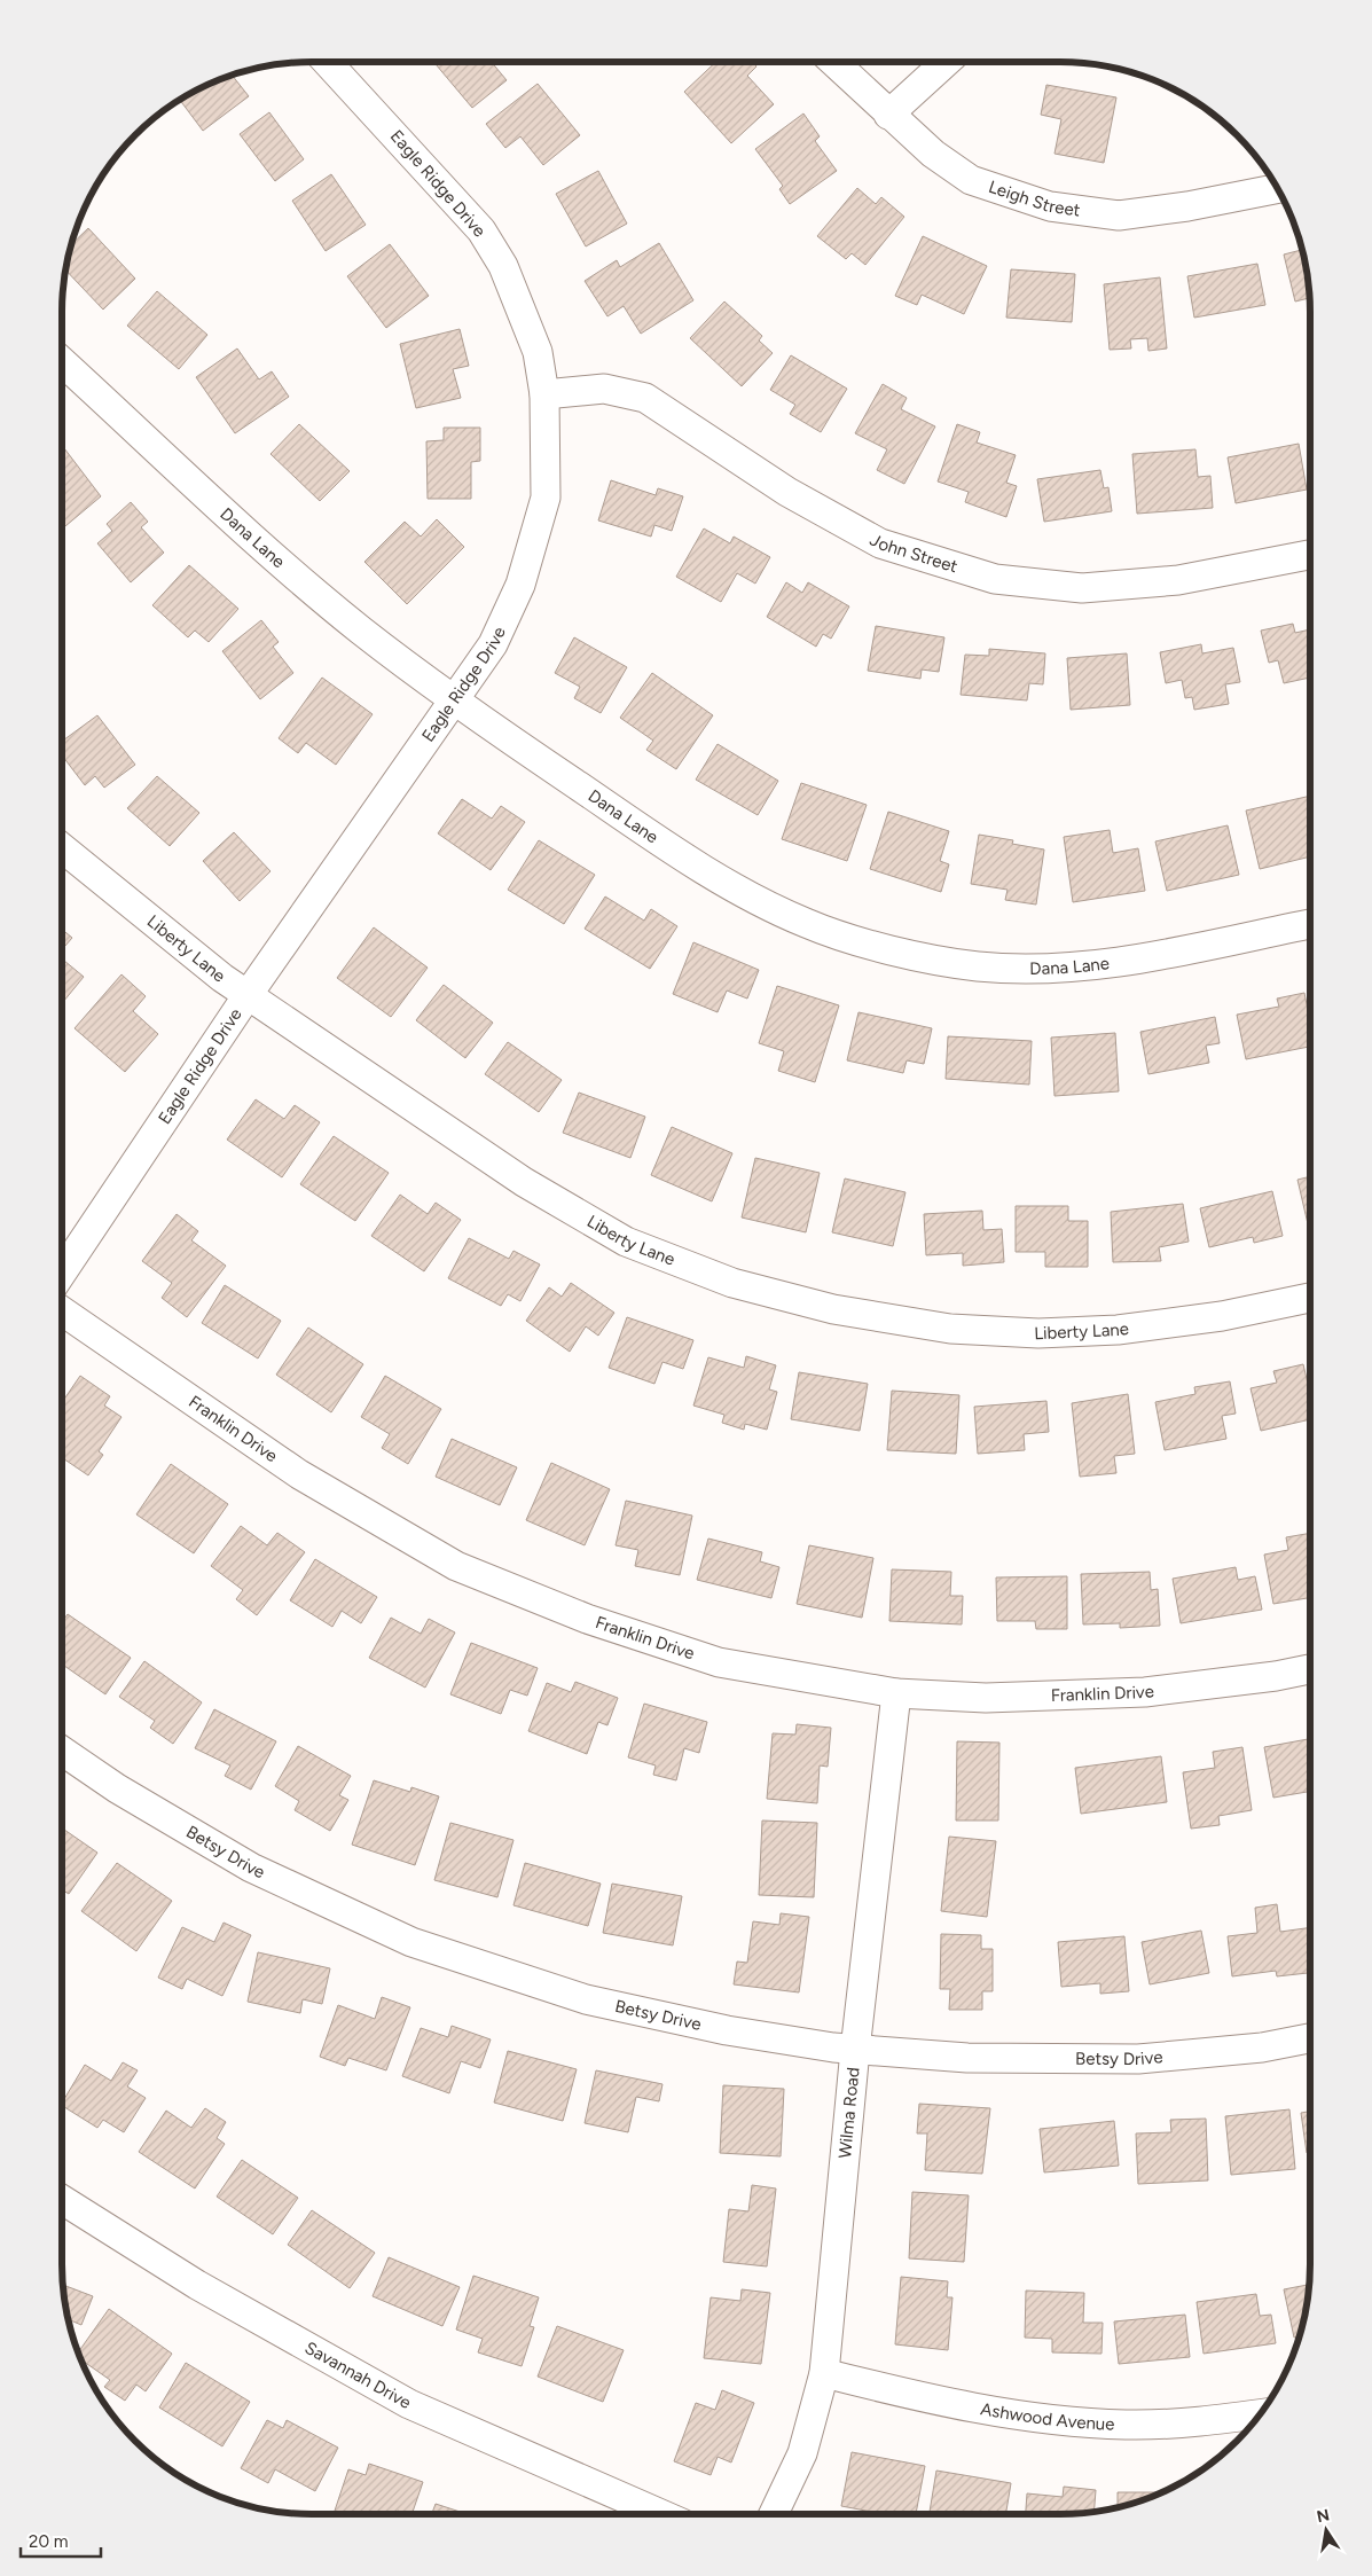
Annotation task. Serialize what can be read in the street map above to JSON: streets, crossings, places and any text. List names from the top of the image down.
{
  "streets": {
    "street": [
      "Eagle Ridge Drive",
      "Leigh Street",
      "Dana Lane",
      "John Street",
      "Liberty Lane",
      "Franklin Drive",
      "Betsy Drive",
      "Wilma Road",
      "Savannah Drive",
      "Ashwood Avenue"
    ]
  },
  "crossings": [
    ["Eagle Ridge Drive", "Dana Lane"],
    ["Eagle Ridge Drive", "John Street"],
    ["Eagle Ridge Drive", "Liberty Lane"],
    ["Franklin Drive", "Wilma Road"],
    ["Betsy Drive", "Wilma Road"],
    ["Wilma Road", "Ashwood Avenue"]
  ],
  "scale_bar": "20 m",
  "north": "top"
}
